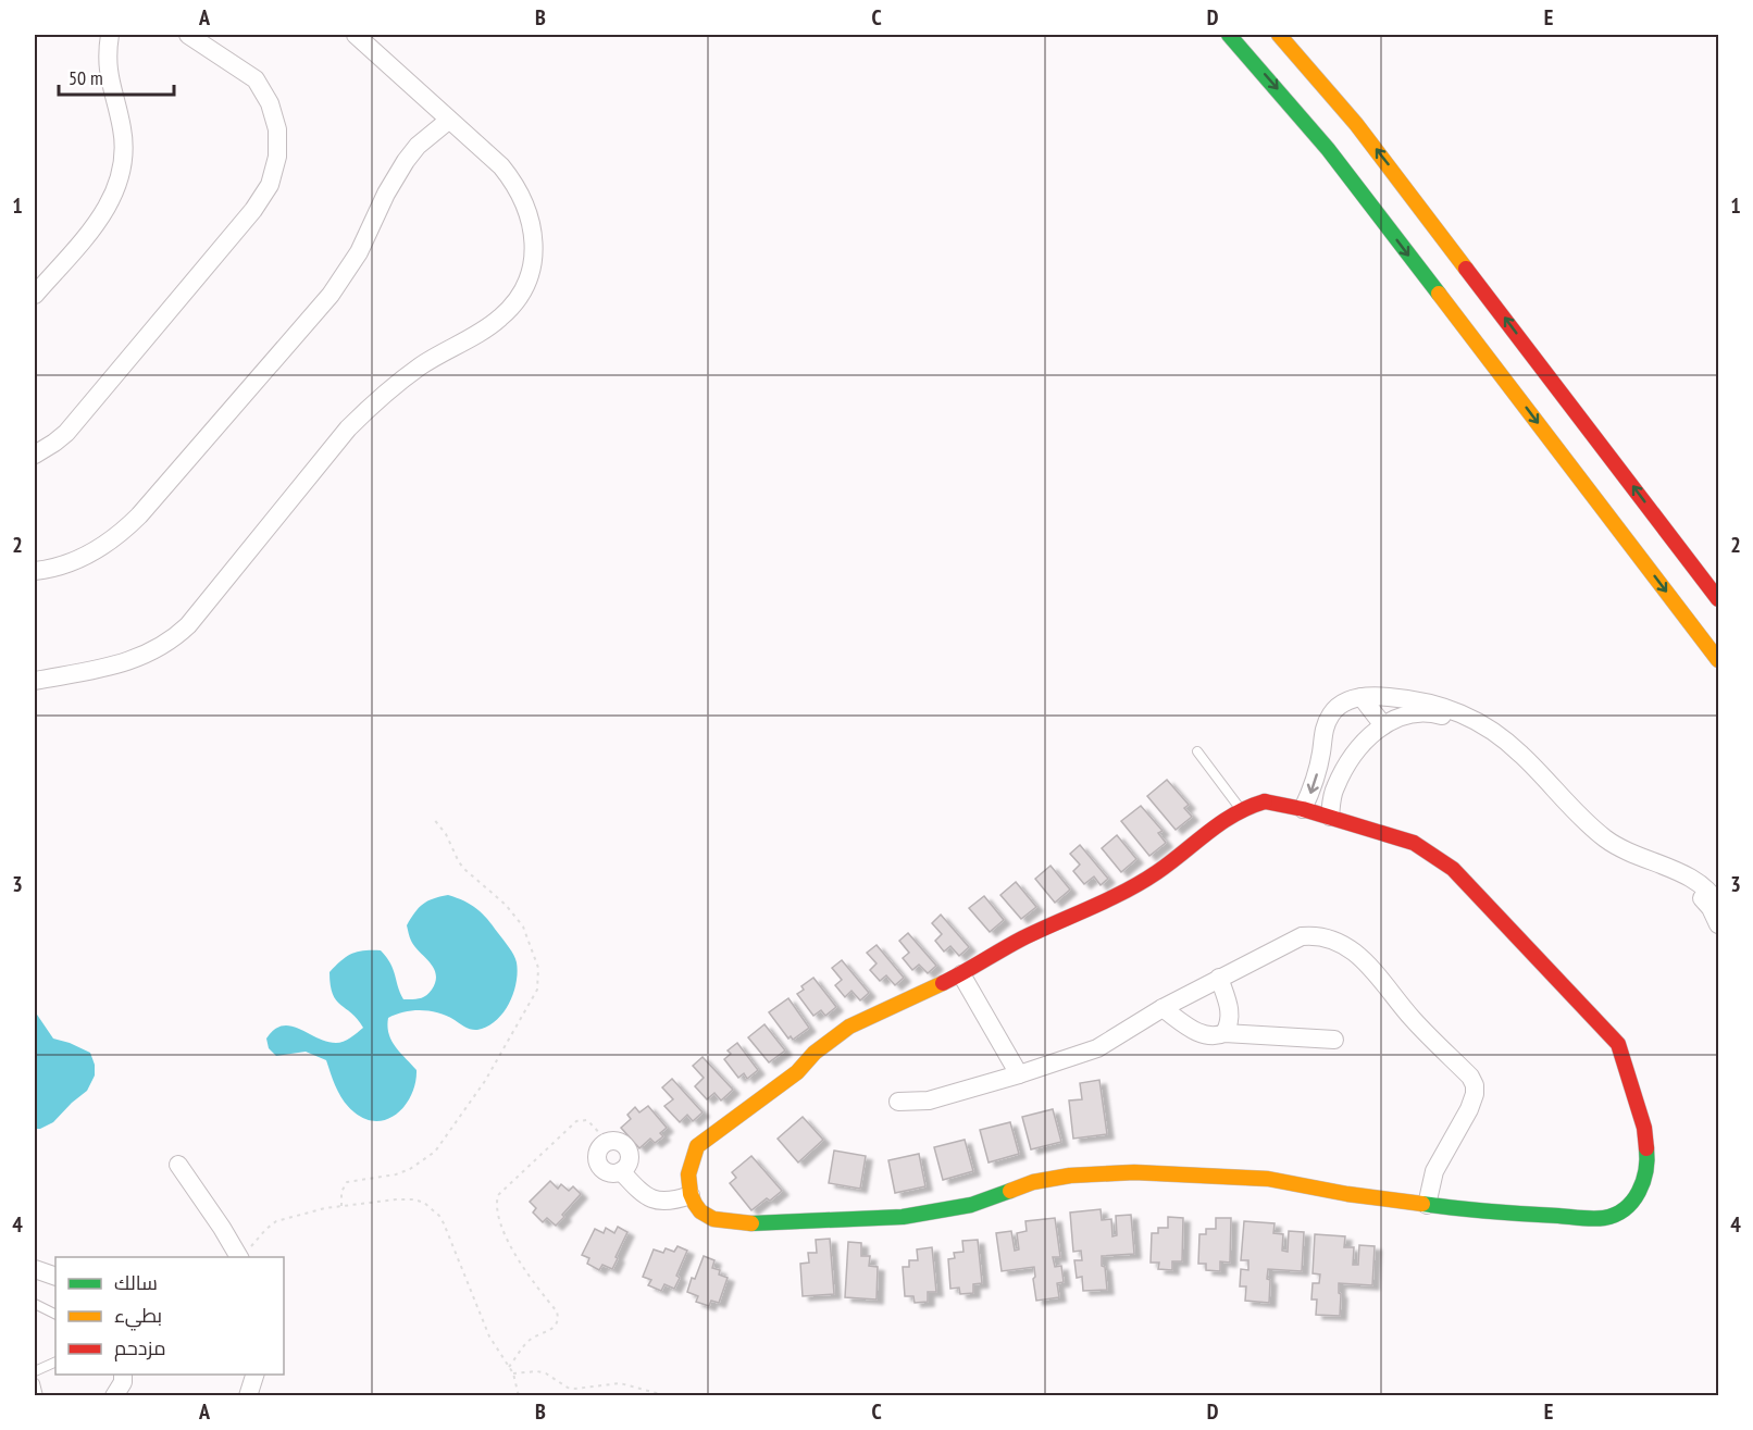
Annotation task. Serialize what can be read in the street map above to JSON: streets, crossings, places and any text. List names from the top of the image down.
{
  "legend": ["سالك", "بطيء", "مزدحم"],
  "scale_bar": "50 m",
  "grid": {
    "columns": [
      "A",
      "B",
      "C",
      "D",
      "E"
    ],
    "rows": [
      "1",
      "2",
      "3",
      "4"
    ]
  }
}
